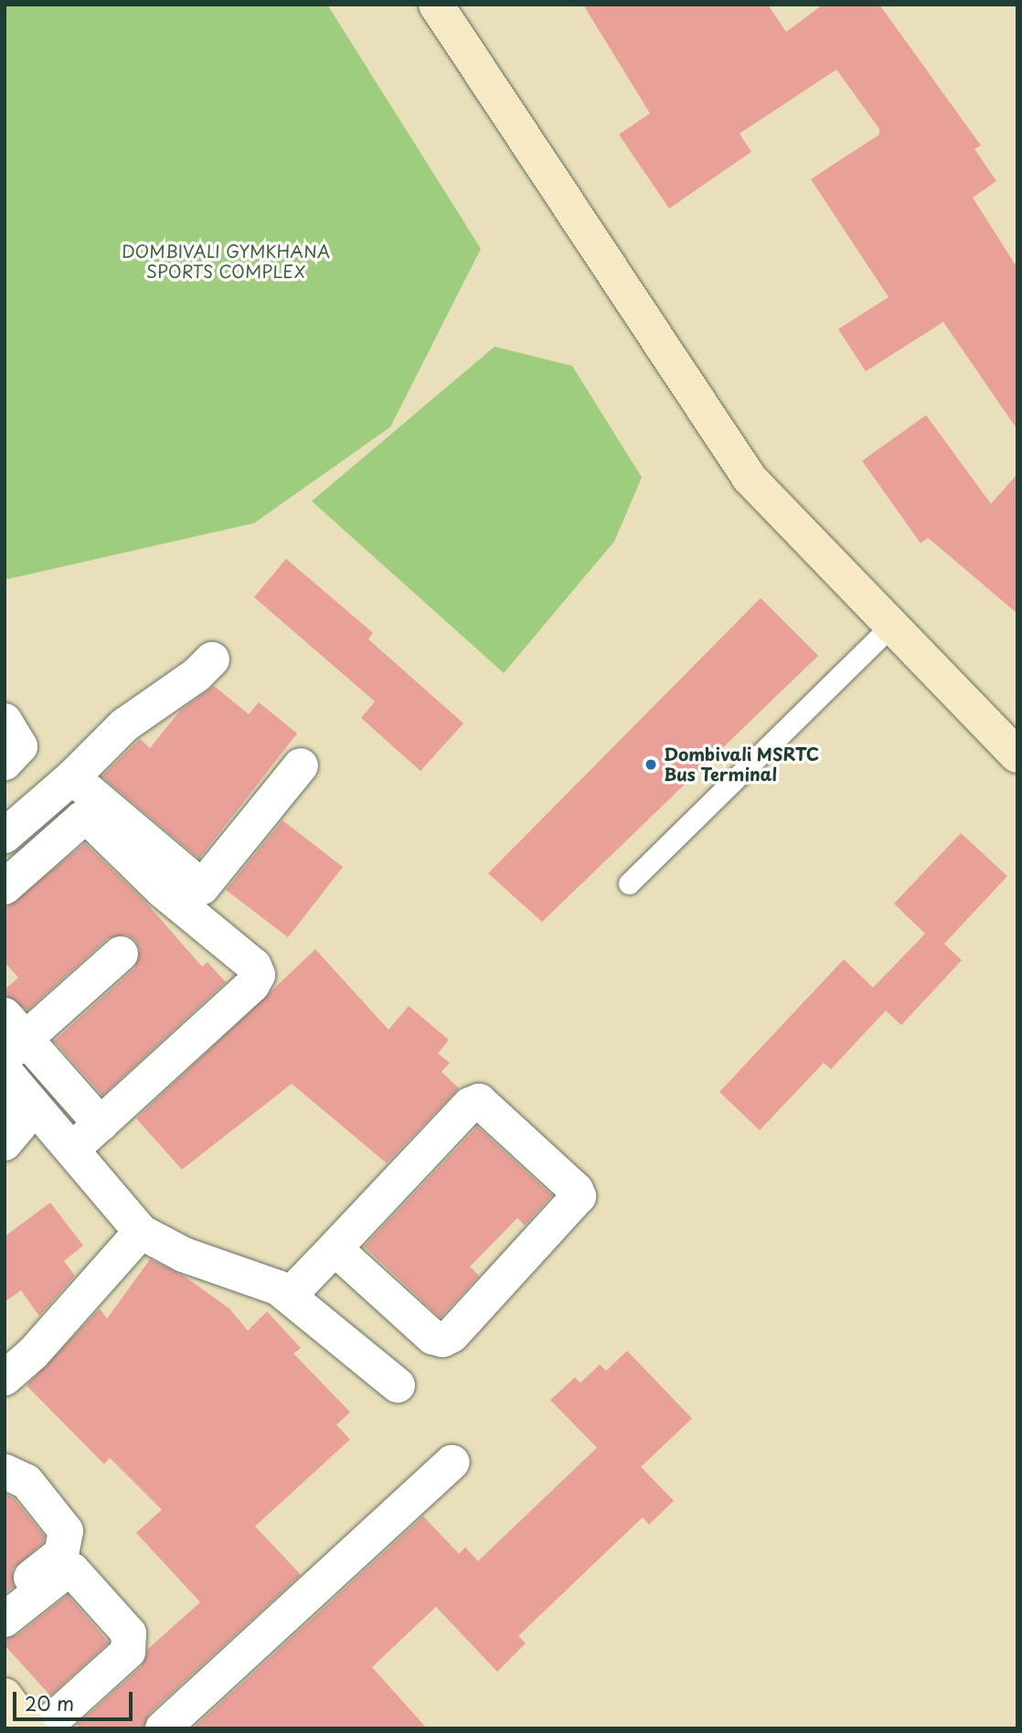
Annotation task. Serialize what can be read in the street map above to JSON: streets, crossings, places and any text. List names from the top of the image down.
{
  "parks": ["DOMBIVALI GYMKHANA SPORTS COMPLEX"],
  "places": ["Dombivali MSRTC Bus Terminal"],
  "scale_bar": "20 m"
}
